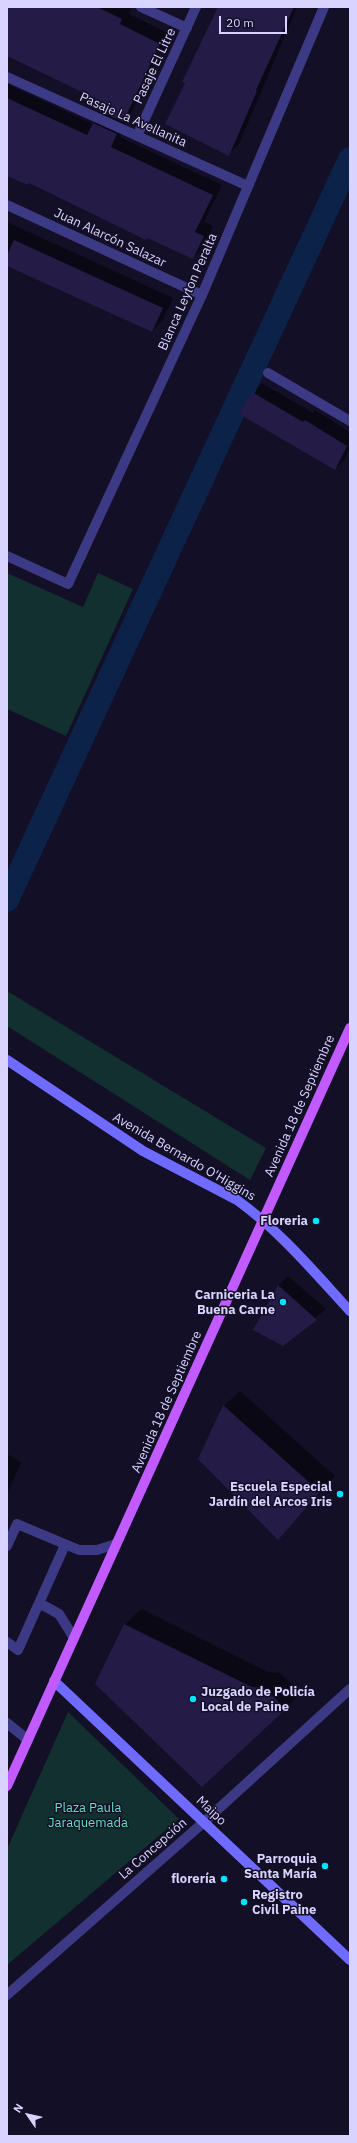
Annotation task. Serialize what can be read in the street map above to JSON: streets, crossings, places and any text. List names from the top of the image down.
{
  "streets": {
    "main road": ["Avenida 18 de Septiembre"],
    "street": [
      "Pasaje El Litre",
      "Pasaje La Avellanita",
      "Juan Alarcón Salazar",
      "Blanca Leyton Peralta",
      "Avenida Bernardo O'Higgins",
      "Maipo",
      "La Concepción"
    ]
  },
  "crossings": [
    ["Pasaje El Litre", "Pasaje La Avellanita"],
    ["Pasaje La Avellanita", "Blanca Leyton Peralta"],
    ["Juan Alarcón Salazar", "Blanca Leyton Peralta"],
    ["Avenida 18 de Septiembre", "Avenida Bernardo O'Higgins"],
    ["Avenida 18 de Septiembre", "Maipo"],
    ["Maipo", "La Concepción"]
  ],
  "parks": ["Plaza Paula Jaraquemada"],
  "places": [
    "Floreria",
    "Carniceria La Buena Carne",
    "Escuela Especial Jardín del Arcos Iris",
    "Juzgado de Policía Local de Paine",
    "Parroquia Santa María",
    "florería",
    "Registro Civil Paine"
  ],
  "scale_bar": "20 m",
  "north": "top left"
}
